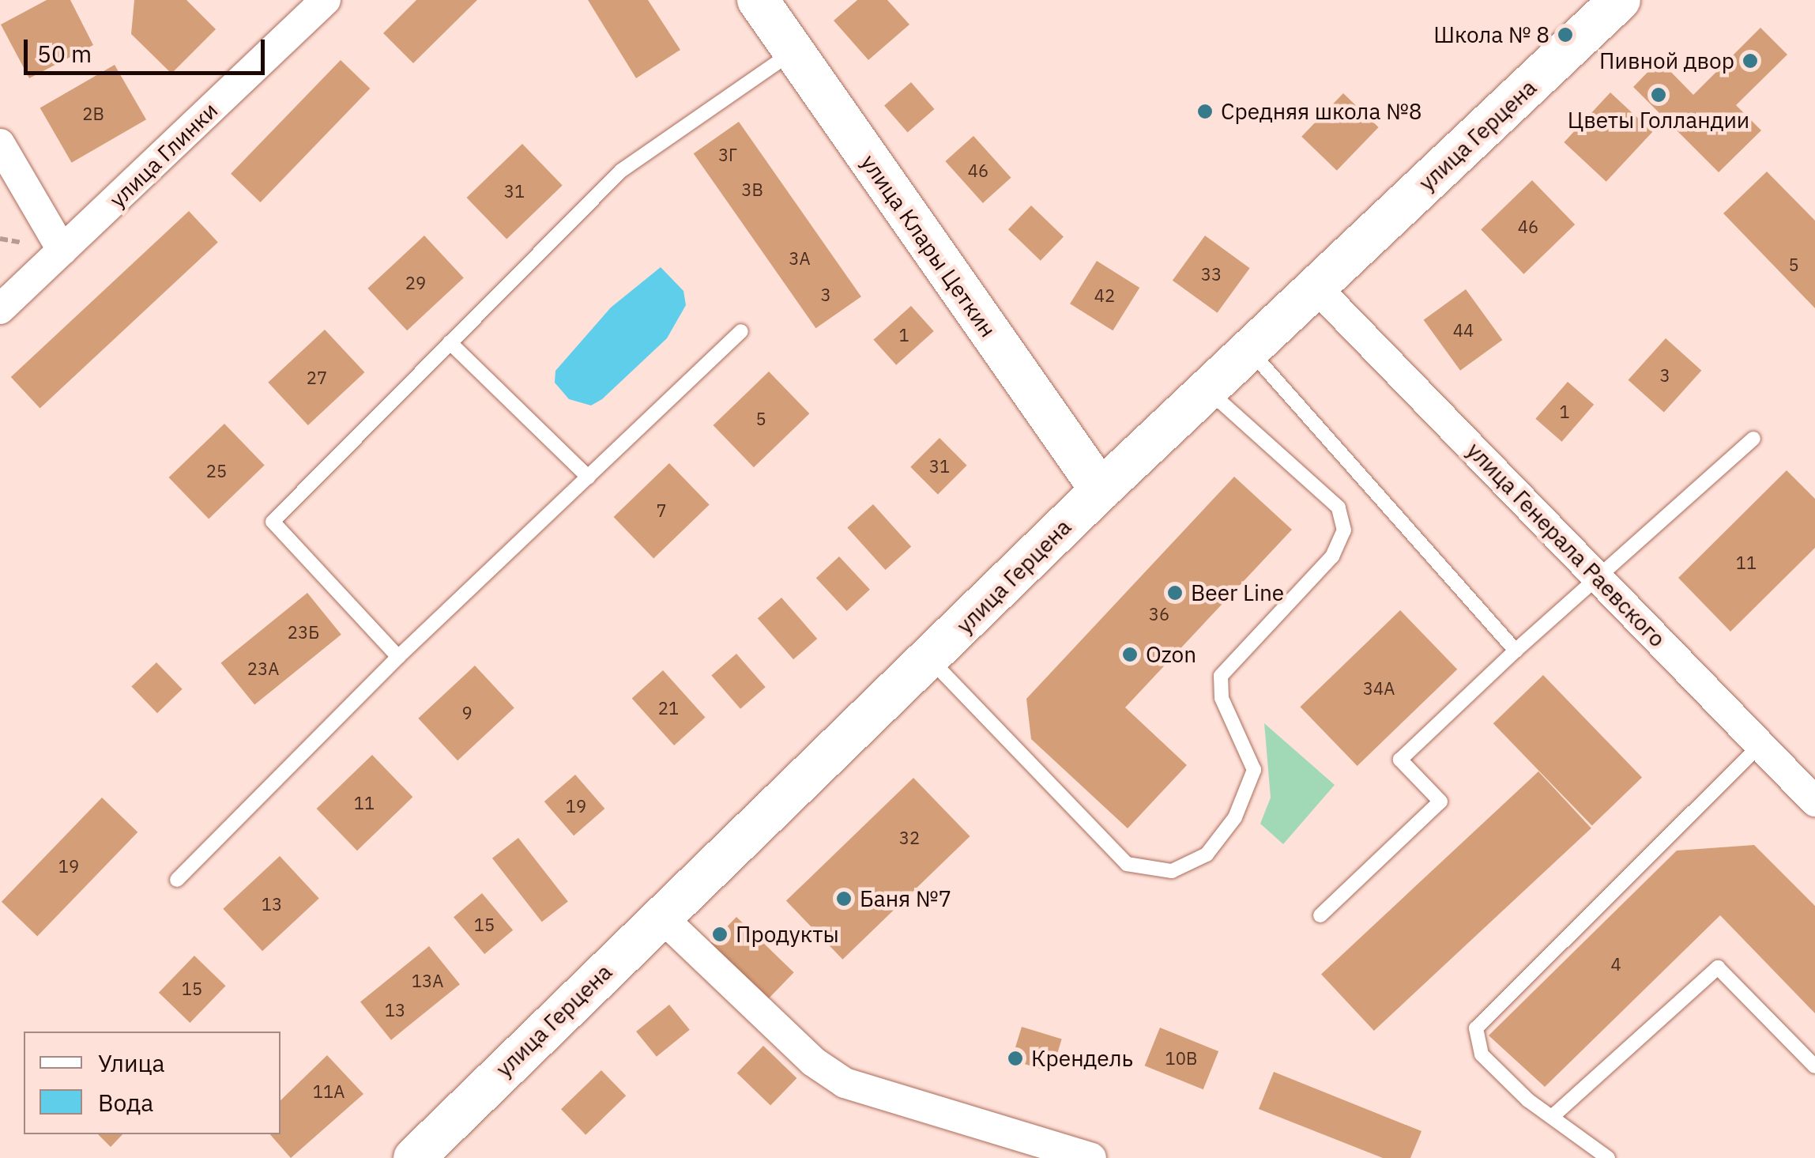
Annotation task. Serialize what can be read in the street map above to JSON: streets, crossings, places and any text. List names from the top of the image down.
{
  "streets": {
    "main road": ["улица Герцена", "улица Клары Цеткин"],
    "street": ["улица Глинки", "улица Генерала Раевского"]
  },
  "crossings": [
    ["улица Герцена", "улица Клары Цеткин"],
    ["улица Герцена", "улица Генерала Раевского"]
  ],
  "places": [
    "Школа № 8",
    "Пивной двор",
    "Цветы Голландии",
    "Средняя школа №8",
    "Beer Line",
    "Ozon",
    "Баня №7",
    "Продукты",
    "Крендель"
  ],
  "house_numbers": [
    "2В",
    "3Г",
    "46",
    "3В",
    "31",
    "46",
    "3А",
    "5",
    "33",
    "29",
    "3",
    "42",
    "44",
    "1",
    "3",
    "27",
    "1",
    "5",
    "31",
    "25",
    "7",
    "11",
    "36",
    "23Б",
    "23А",
    "34А",
    "21",
    "9",
    "11",
    "19",
    "32",
    "19",
    "13",
    "15",
    "4",
    "13А",
    "15",
    "13",
    "10В",
    "11А"
  ],
  "legend": ["Улица", "Вода"],
  "scale_bar": "50 m"
}
